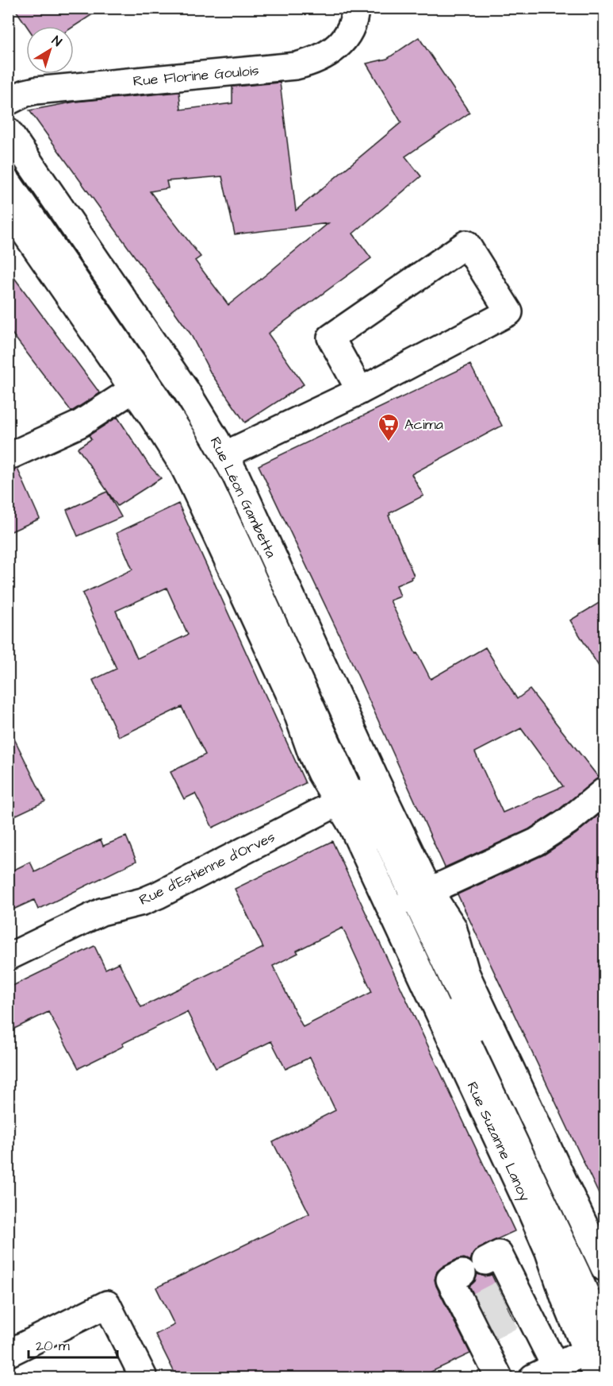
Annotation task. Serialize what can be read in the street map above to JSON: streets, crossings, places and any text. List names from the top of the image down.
{
  "streets": {
    "main road": [
      "Rue Florine Goulois",
      "Rue Léon Gambetta",
      "Rue d'Estienne d'Orves",
      "Rue Suzanne Lanoy"
    ]
  },
  "crossings": [
    ["Rue Léon Gambetta", "Rue d'Estienne d'Orves"],
    ["Rue Léon Gambetta", "Rue Suzanne Lanoy"]
  ],
  "places": {
    "supermarket": ["Acima"]
  },
  "scale_bar": "20 m",
  "north": "top right"
}
